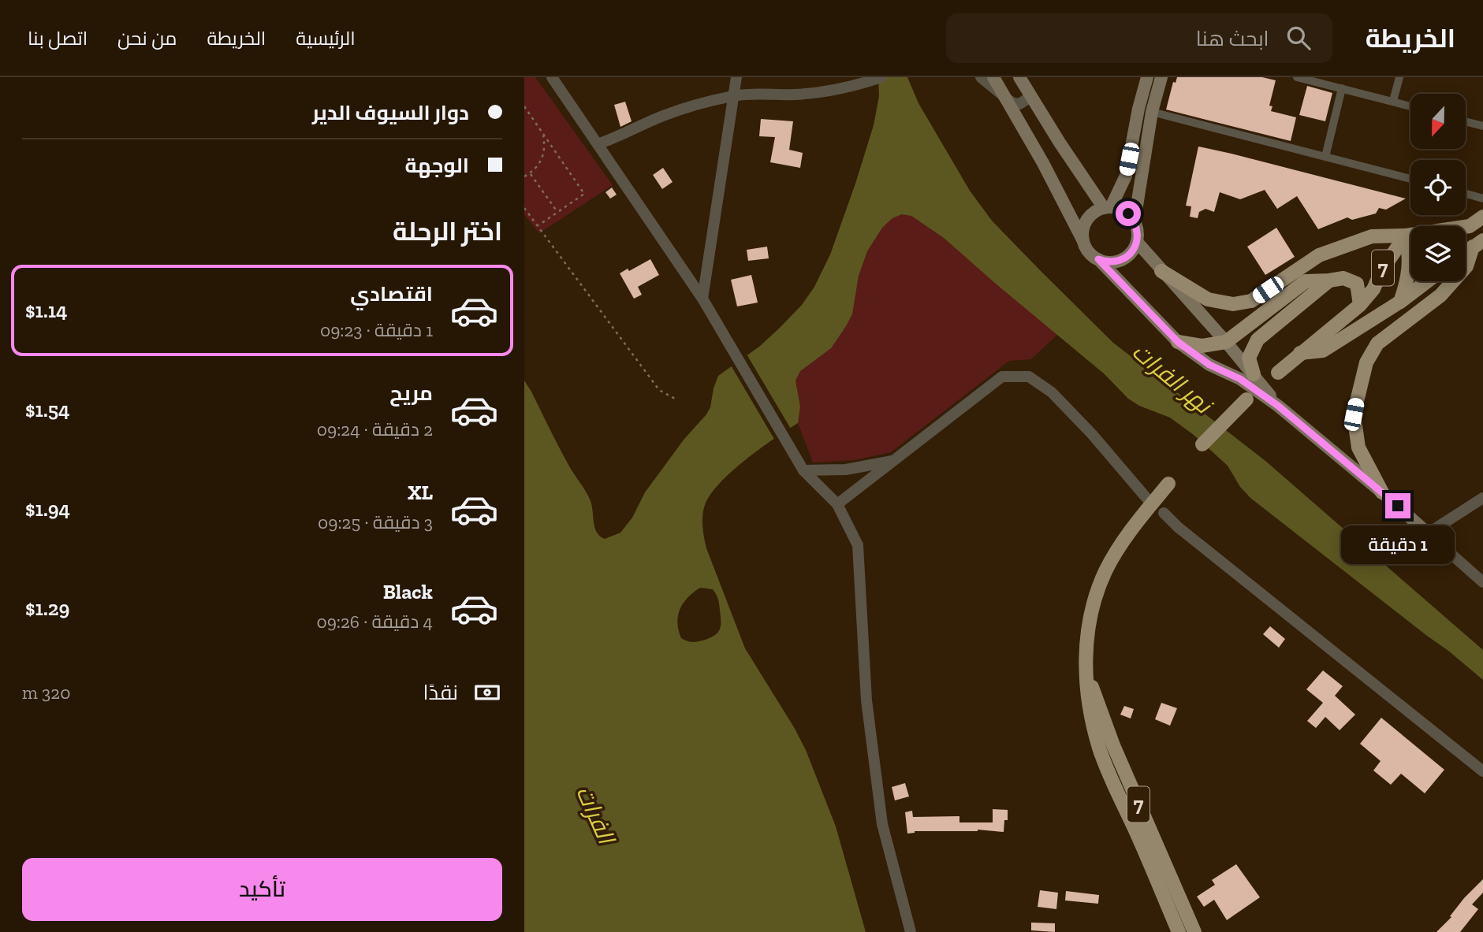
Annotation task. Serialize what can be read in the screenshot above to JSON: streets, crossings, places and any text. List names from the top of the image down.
{
  "streets": {
    "main road": ["7"]
  },
  "water": ["نهر الفرات", "الفرات"],
  "north": "bottom",
  "page": {
    "header": "الخريطة",
    "search": "ابحث هنا",
    "nav": [
      "الرئيسية",
      "الخريطة",
      "من نحن",
      "اتصل بنا"
    ],
    "banner": ["دوار السيوف الدير", "الوجهة"],
    "heading": "اختر الرحلة",
    "list": [
      {
        "name": "اقتصادي",
        "note": "1 دقيقة · 09:23",
        "value": "$1.14"
      },
      {
        "name": "مريح",
        "note": "2 دقيقة · 09:24",
        "value": "$1.54"
      },
      {
        "name": "XL",
        "note": "3 دقيقة · 09:25",
        "value": "$1.94"
      },
      {
        "name": "Black",
        "note": "4 دقيقة · 09:26",
        "value": "$1.29"
      }
    ],
    "bubble": "1 دقيقة",
    "pay": ["نقدًا", "320 m"],
    "buttons": "تأكيد"
  }
}
